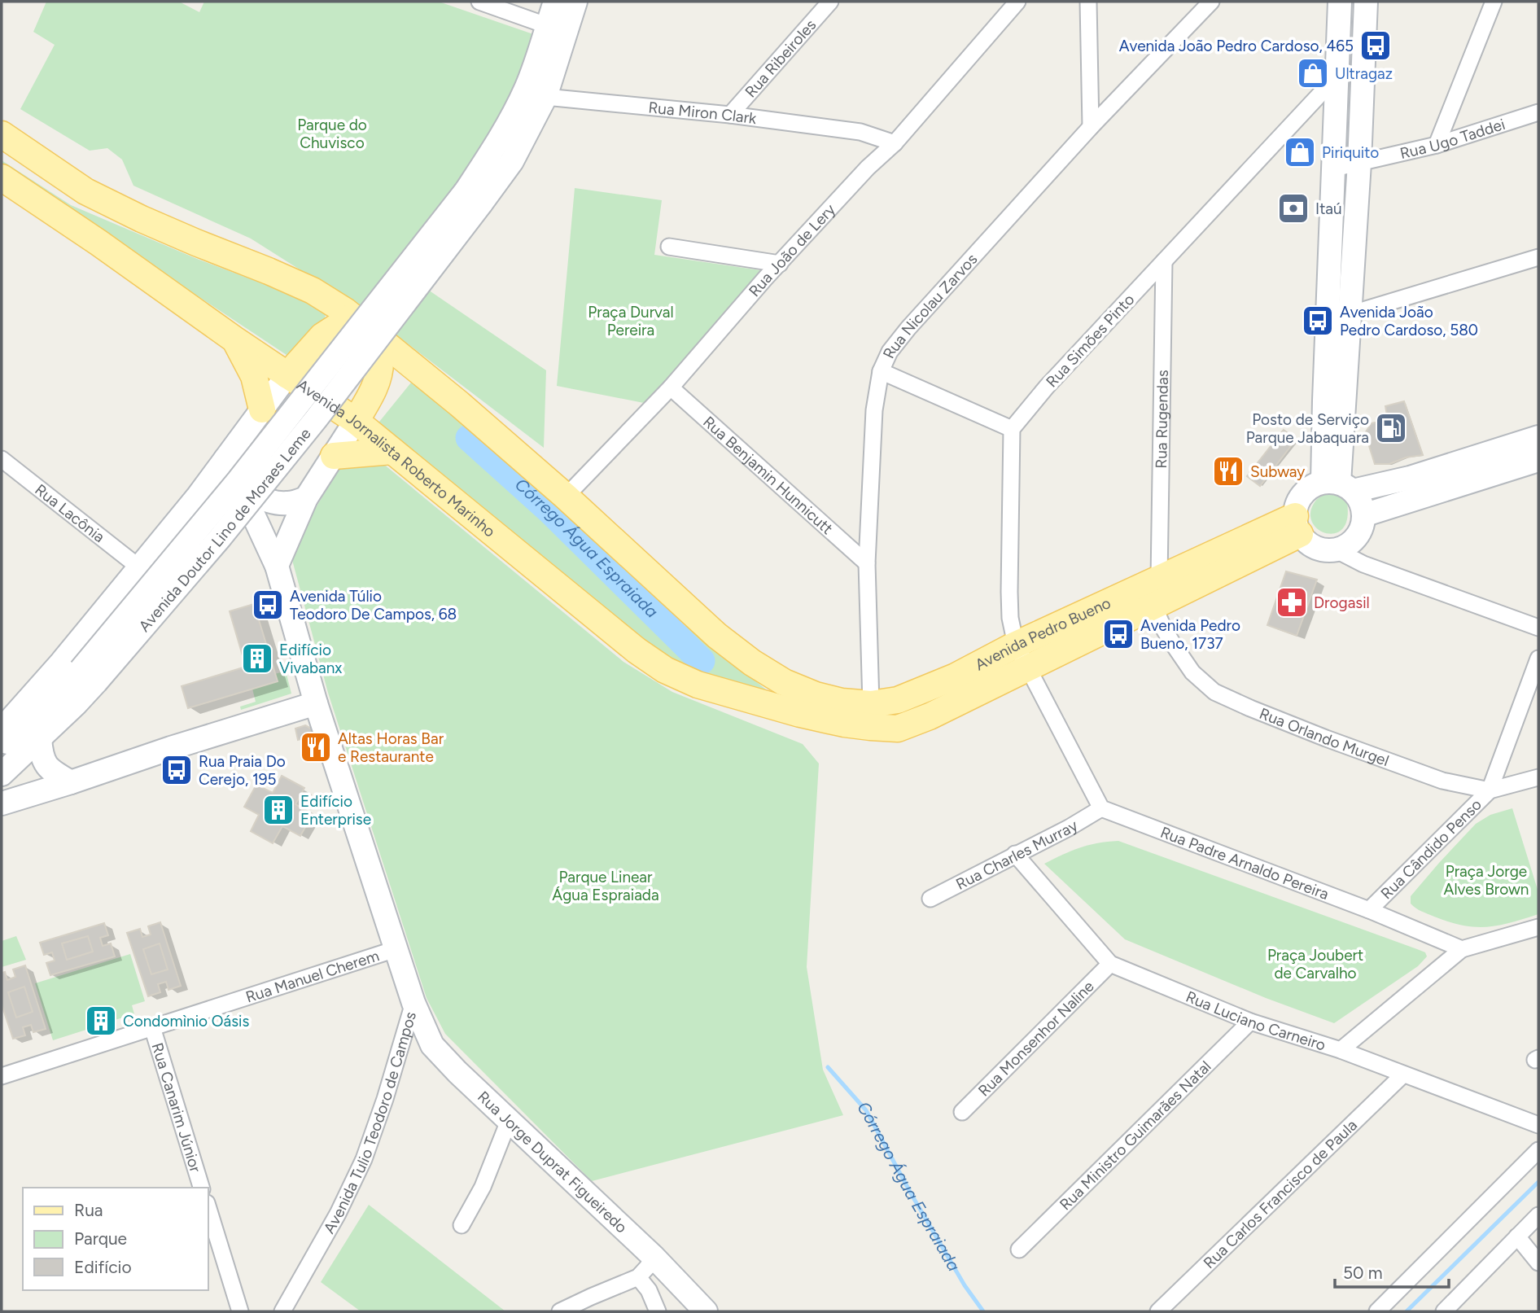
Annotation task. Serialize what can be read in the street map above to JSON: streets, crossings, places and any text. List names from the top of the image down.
{
  "streets": {
    "main road": ["Avenida Jornalista Roberto Marinho", "Avenida Pedro Bueno"],
    "street": [
      "Rua Ribeiroles",
      "Rua Miron Clark",
      "Rua Ugo Taddei",
      "Rua João de Lery",
      "Rua Nicolau Zarvos",
      "Rua Simões Pinto",
      "Rua Rugendas",
      "Rua Benjamin Hunnicutt",
      "Rua Lacônia",
      "Avenida Doutor Lino de Moraes Leme",
      "Rua Orlando Murgel",
      "Rua Cândido Penso",
      "Rua Charles Murray",
      "Rua Padre Arnaldo Pereira",
      "Rua Manuel Cherem",
      "Rua Luciano Carneiro",
      "Rua Monsenhor Naline",
      "Rua Canarim Júnior",
      "Avenida Tulio Teodoro de Campos",
      "Rua Ministro Guimarães Natal",
      "Rua Jorge Duprat Figueiredo",
      "Rua Carlos Francisco de Paula"
    ]
  },
  "crossings": [
    ["Rua Ribeiroles", "Rua Miron Clark"],
    ["Rua Miron Clark", "Rua João de Lery"],
    ["Rua Miron Clark", "Avenida Doutor Lino de Moraes Leme"],
    ["Rua João de Lery", "Rua Benjamin Hunnicutt"],
    ["Rua João de Lery", "Avenida Pedro Bueno"],
    ["Rua Nicolau Zarvos", "Rua Benjamin Hunnicutt"],
    ["Rua Nicolau Zarvos", "Avenida Pedro Bueno"],
    ["Rua Simões Pinto", "Rua Rugendas"],
    ["Rua Rugendas", "Avenida Pedro Bueno"],
    ["Avenida Jornalista Roberto Marinho", "Avenida Pedro Bueno"],
    ["Avenida Pedro Bueno", "Rua Orlando Murgel"],
    ["Rua Orlando Murgel", "Rua Cândido Penso"],
    ["Rua Cândido Penso", "Rua Padre Arnaldo Pereira"],
    ["Rua Charles Murray", "Rua Padre Arnaldo Pereira"],
    ["Rua Charles Murray", "Rua Luciano Carneiro"],
    ["Rua Manuel Cherem", "Rua Canarim Júnior"],
    ["Rua Manuel Cherem", "Avenida Tulio Teodoro de Campos"],
    ["Rua Luciano Carneiro", "Rua Monsenhor Naline"],
    ["Rua Luciano Carneiro", "Rua Ministro Guimarães Natal"],
    ["Rua Luciano Carneiro", "Rua Carlos Francisco de Paula"],
    ["Avenida Tulio Teodoro de Campos", "Rua Jorge Duprat Figueiredo"]
  ],
  "water": ["Córrego Água Espraiada"],
  "parks": [
    "Parque do Chuvisco",
    "Praça Durval Pereira",
    "Praça Jorge Alves Brown",
    "Parque Linear Água Espraiada",
    "Praça Joubert de Carvalho"
  ],
  "places": {
    "bus stop": [
      "Avenida João Pedro Cardoso, 465",
      "Avenida João Pedro Cardoso, 580",
      "Avenida Túlio Teodoro De Campos, 68",
      "Avenida Pedro Bueno, 1737",
      "Rua Praia Do Cerejo, 195"
    ],
    "shop": ["Ultragaz", "Piriquito"],
    "bank": ["Itaú"],
    "fuel station": ["Posto de Serviço Parque Jabaquara"],
    "restaurant": ["Subway", "Altas Horas Bar e Restaurante"],
    "pharmacy": ["Drogasil"],
    "building": ["Edifício Vivabanx", "Edifício Enterprise", "Condomìnio Oásis"]
  },
  "legend": ["Rua", "Parque", "Edifício"],
  "scale_bar": "50 m"
}
